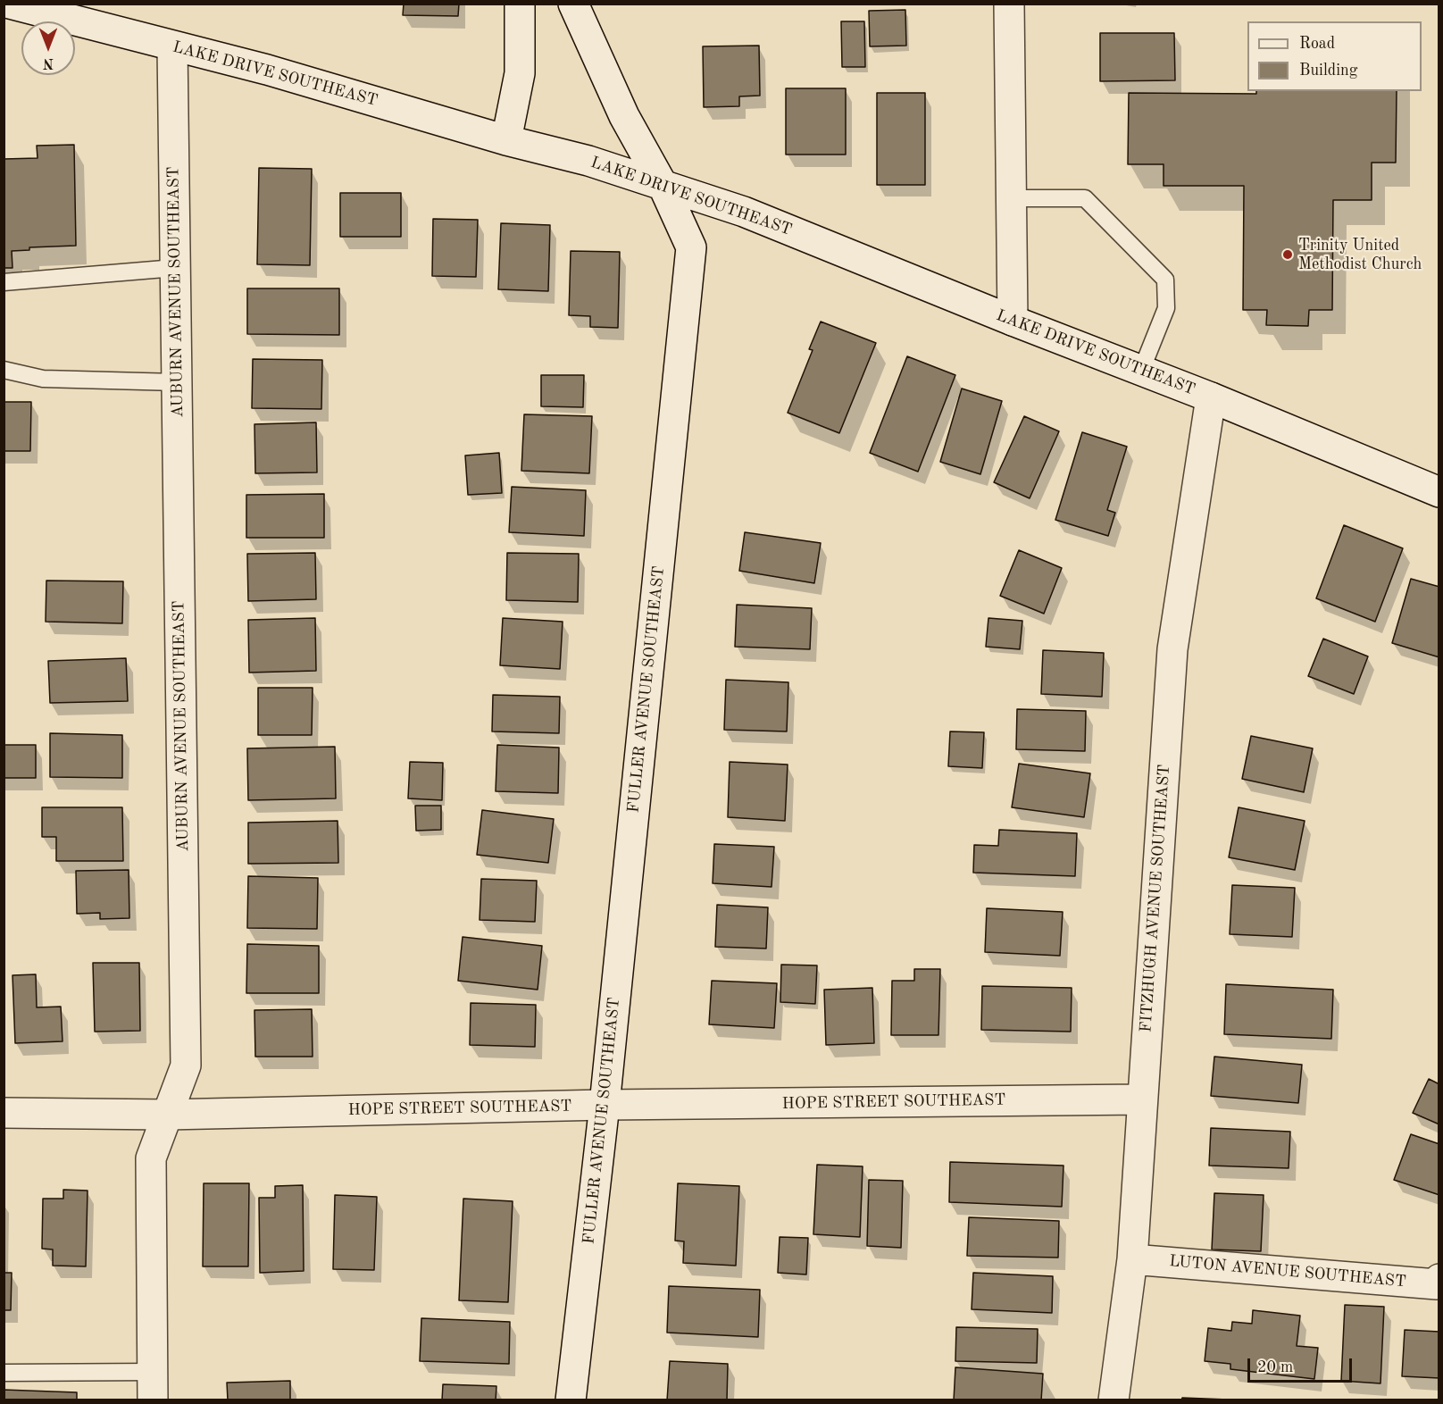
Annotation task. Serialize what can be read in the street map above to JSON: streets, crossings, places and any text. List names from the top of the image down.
{
  "streets": {
    "street": [
      "LAKE DRIVE SOUTHEAST",
      "AUBURN AVENUE SOUTHEAST",
      "FULLER AVENUE SOUTHEAST",
      "FITZHUGH AVENUE SOUTHEAST",
      "HOPE STREET SOUTHEAST",
      "LUTON AVENUE SOUTHEAST"
    ]
  },
  "crossings": [
    ["LAKE DRIVE SOUTHEAST", "AUBURN AVENUE SOUTHEAST"],
    ["LAKE DRIVE SOUTHEAST", "FULLER AVENUE SOUTHEAST"],
    ["LAKE DRIVE SOUTHEAST", "FITZHUGH AVENUE SOUTHEAST"],
    ["AUBURN AVENUE SOUTHEAST", "HOPE STREET SOUTHEAST"],
    ["FULLER AVENUE SOUTHEAST", "HOPE STREET SOUTHEAST"],
    ["FITZHUGH AVENUE SOUTHEAST", "HOPE STREET SOUTHEAST"],
    ["FITZHUGH AVENUE SOUTHEAST", "LUTON AVENUE SOUTHEAST"]
  ],
  "places": ["Trinity United Methodist Church"],
  "legend": ["Road", "Building"],
  "scale_bar": "20 m",
  "north": "bottom"
}
